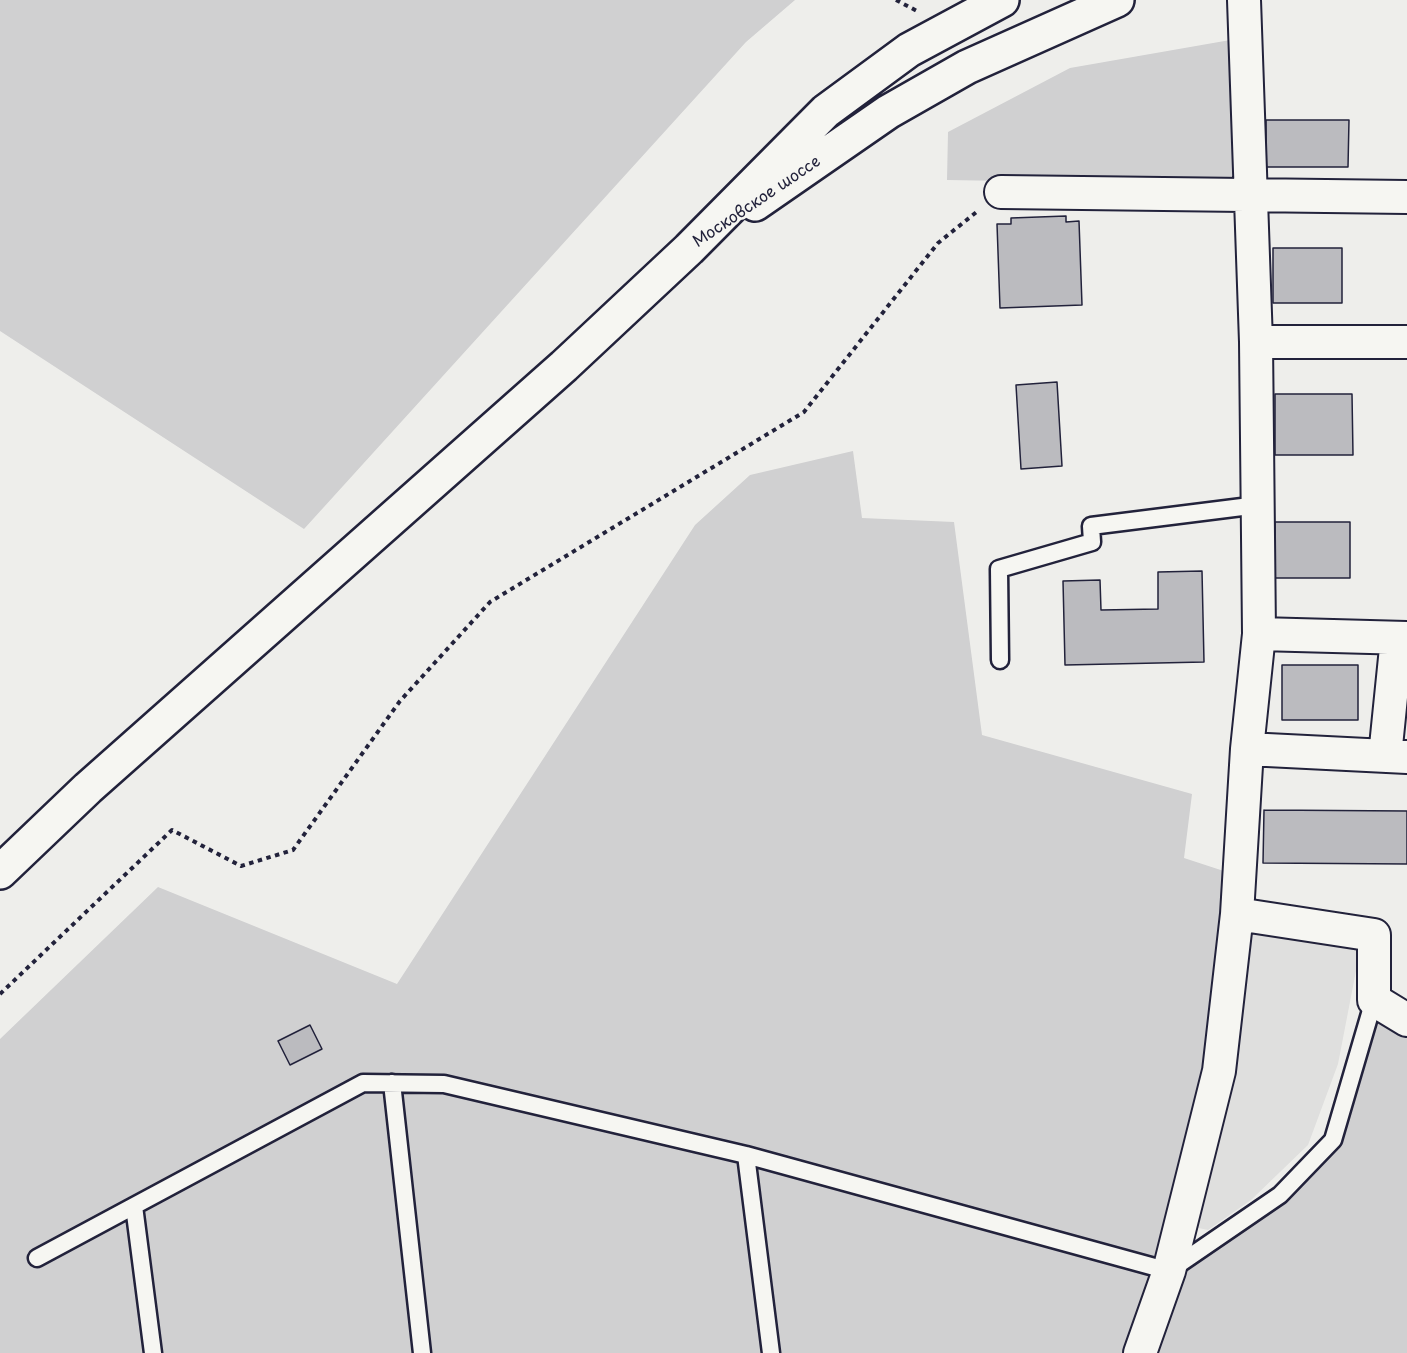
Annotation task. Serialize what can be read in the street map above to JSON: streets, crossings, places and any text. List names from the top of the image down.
{
  "streets": {
    "main road": ["Московское шоссе"]
  }
}
